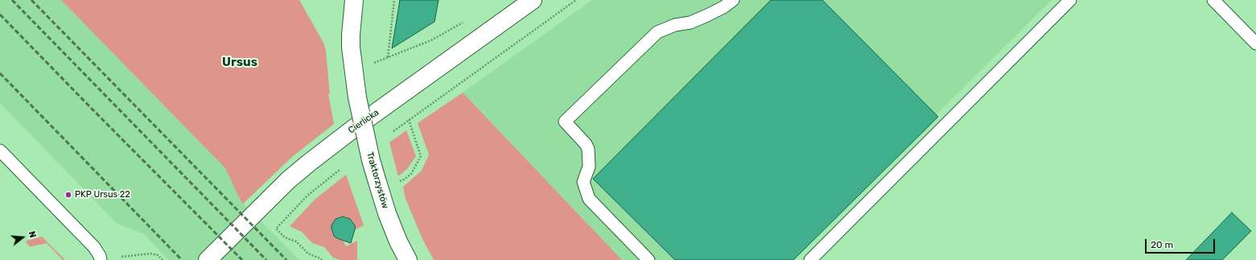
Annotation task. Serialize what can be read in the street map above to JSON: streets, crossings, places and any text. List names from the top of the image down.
{
  "streets": {
    "street": ["Cierlicka", "Traktorzystów"]
  },
  "districts": ["Ursus"],
  "places": ["PKP Ursus 22"],
  "scale_bar": "20 m",
  "north": "right"
}
